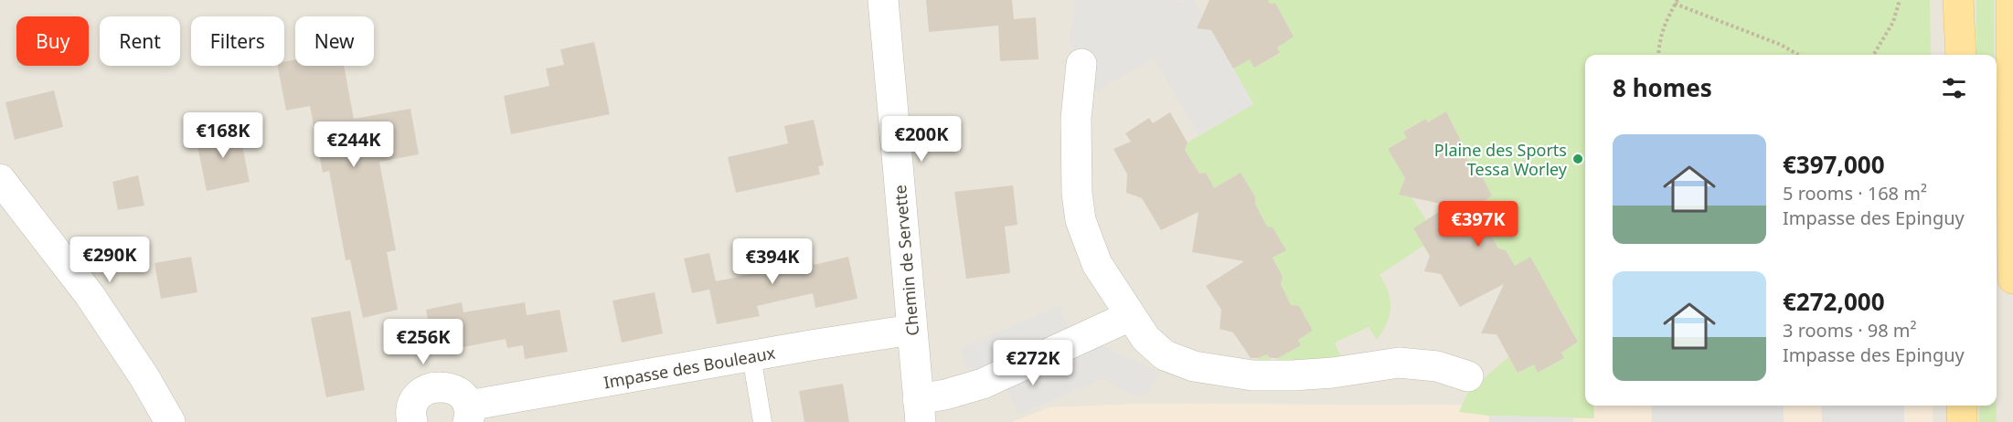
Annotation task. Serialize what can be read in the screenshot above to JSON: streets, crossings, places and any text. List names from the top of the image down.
{
  "streets": {
    "street": ["Chemin de Servette", "Impasse des Bouleaux"]
  },
  "crossings": [
    ["Chemin de Servette", "Impasse des Bouleaux"]
  ],
  "places": ["Plaine des Sports Tessa Worley"],
  "page": {
    "chip": [
      "Buy",
      "Rent",
      "Filters",
      "New"
    ],
    "heading": "8 homes",
    "price": [
      "€168K",
      "€200K",
      "€244K",
      "€397K",
      "€290K",
      "€394K",
      "€256K",
      "€272K"
    ],
    "list": [
      {
        "name": "€397,000",
        "note": "5 rooms · 168 m² · Impasse des Epinguy"
      },
      {
        "name": "€272,000",
        "note": "3 rooms · 98 m² · Impasse des Epinguy"
      }
    ]
  }
}
